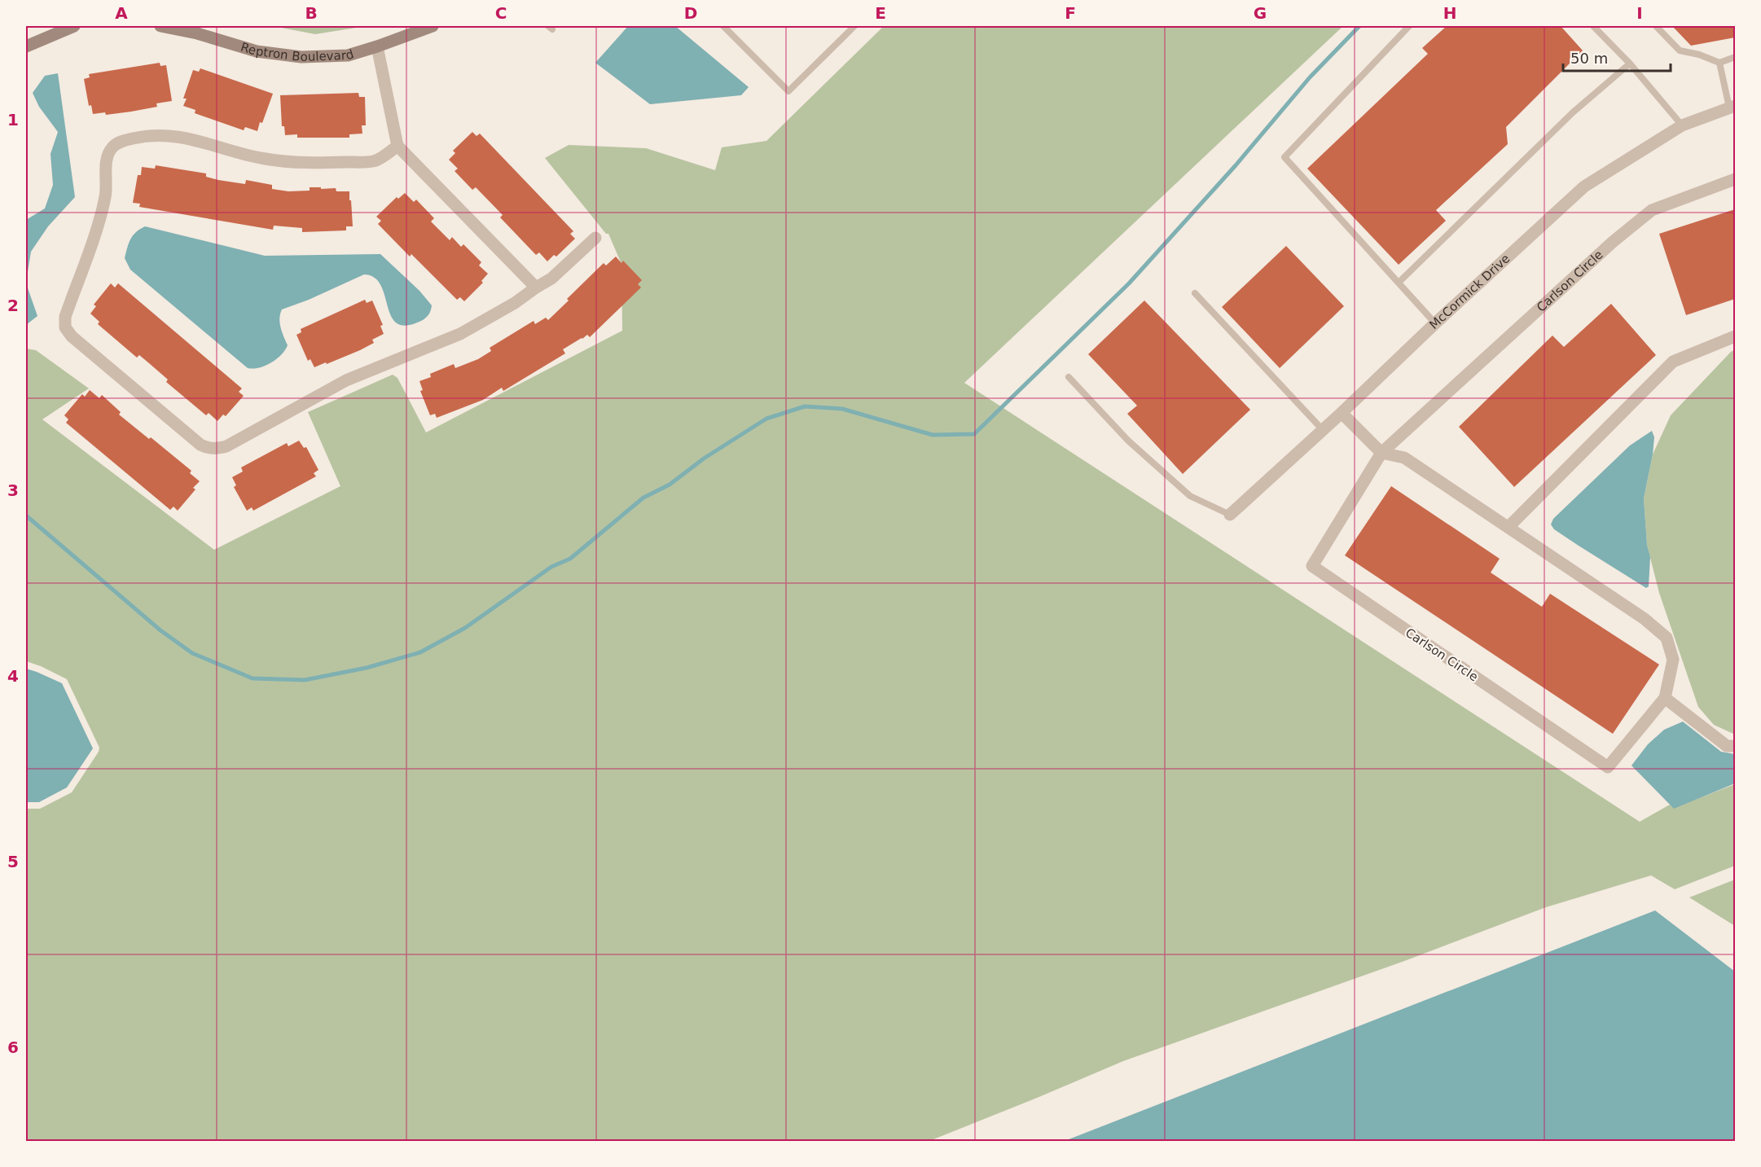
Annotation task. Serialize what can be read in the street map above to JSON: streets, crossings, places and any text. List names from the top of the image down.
{
  "streets": {
    "street": ["Reptron Boulevard", "Carlson Circle", "McCormick Drive"]
  },
  "scale_bar": "50 m",
  "grid": {
    "columns": [
      "A",
      "B",
      "C",
      "D",
      "E",
      "F",
      "G",
      "H",
      "I"
    ],
    "rows": [
      "1",
      "2",
      "3",
      "4",
      "5",
      "6"
    ]
  }
}
